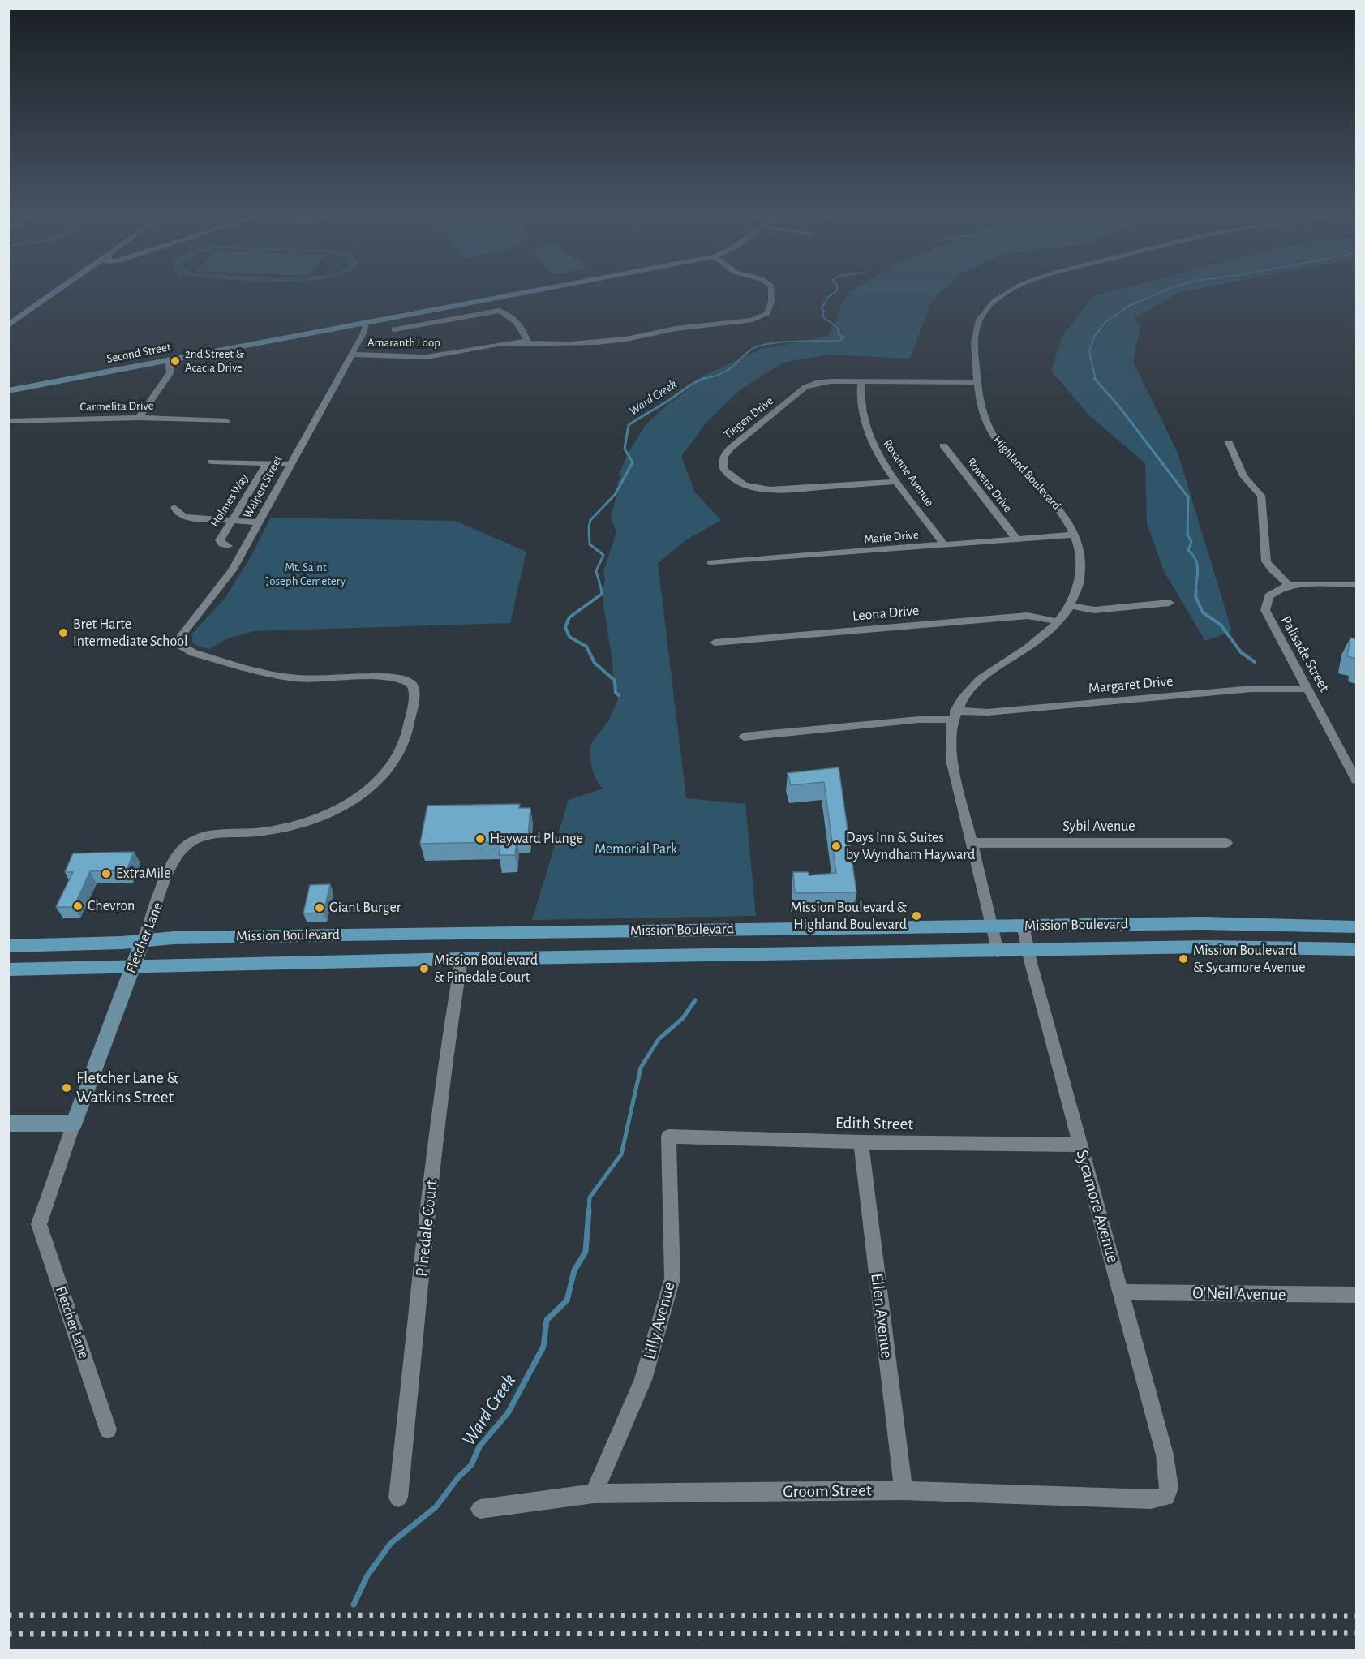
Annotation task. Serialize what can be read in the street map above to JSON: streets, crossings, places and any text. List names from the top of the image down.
{
  "streets": {
    "main road": ["Mission Boulevard"],
    "street": [
      "Amaranth Loop",
      "Second Street",
      "Carmelita Drive",
      "Tiegen Drive",
      "Roxanne Avenue",
      "Highland Boulevard",
      "Rowena Drive",
      "Walpert Street",
      "Holmes Way",
      "Marie Drive",
      "Leona Drive",
      "Palisade Street",
      "Margaret Drive",
      "Sybil Avenue",
      "Fletcher Lane",
      "Edith Street",
      "Sycamore Avenue",
      "Pinedale Court",
      "O'Neil Avenue",
      "Ellen Avenue",
      "Lilly Avenue",
      "Groom Street"
    ]
  },
  "crossings": [
    ["Amaranth Loop", "Walpert Street"],
    ["Second Street", "Walpert Street"],
    ["Tiegen Drive", "Roxanne Avenue"],
    ["Tiegen Drive", "Highland Boulevard"],
    ["Roxanne Avenue", "Marie Drive"],
    ["Highland Boulevard", "Marie Drive"],
    ["Highland Boulevard", "Leona Drive"],
    ["Highland Boulevard", "Margaret Drive"],
    ["Highland Boulevard", "Sybil Avenue"],
    ["Highland Boulevard", "Mission Boulevard"],
    ["Rowena Drive", "Marie Drive"],
    ["Walpert Street", "Fletcher Lane"],
    ["Palisade Street", "Margaret Drive"],
    ["Mission Boulevard", "Fletcher Lane"],
    ["Mission Boulevard", "Sycamore Avenue"],
    ["Mission Boulevard", "Pinedale Court"],
    ["Edith Street", "Sycamore Avenue"],
    ["Edith Street", "Ellen Avenue"],
    ["Edith Street", "Lilly Avenue"],
    ["Sycamore Avenue", "O'Neil Avenue"],
    ["Sycamore Avenue", "Groom Street"],
    ["Ellen Avenue", "Groom Street"],
    ["Lilly Avenue", "Groom Street"]
  ],
  "water": ["Ward Creek"],
  "parks": ["Mt. Saint Joseph Cemetery", "Memorial Park"],
  "places": [
    "2nd Street & Acacia Drive",
    "Bret Harte Intermediate School",
    "Hayward Plunge",
    "Days Inn & Suites by Wyndham Hayward",
    "ExtraMile",
    "Chevron",
    "Giant Burger",
    "Mission Boulevard & Highland Boulevard",
    "Mission Boulevard & Sycamore Avenue",
    "Mission Boulevard & Pinedale Court",
    "Fletcher Lane & Watkins Street"
  ]
}
